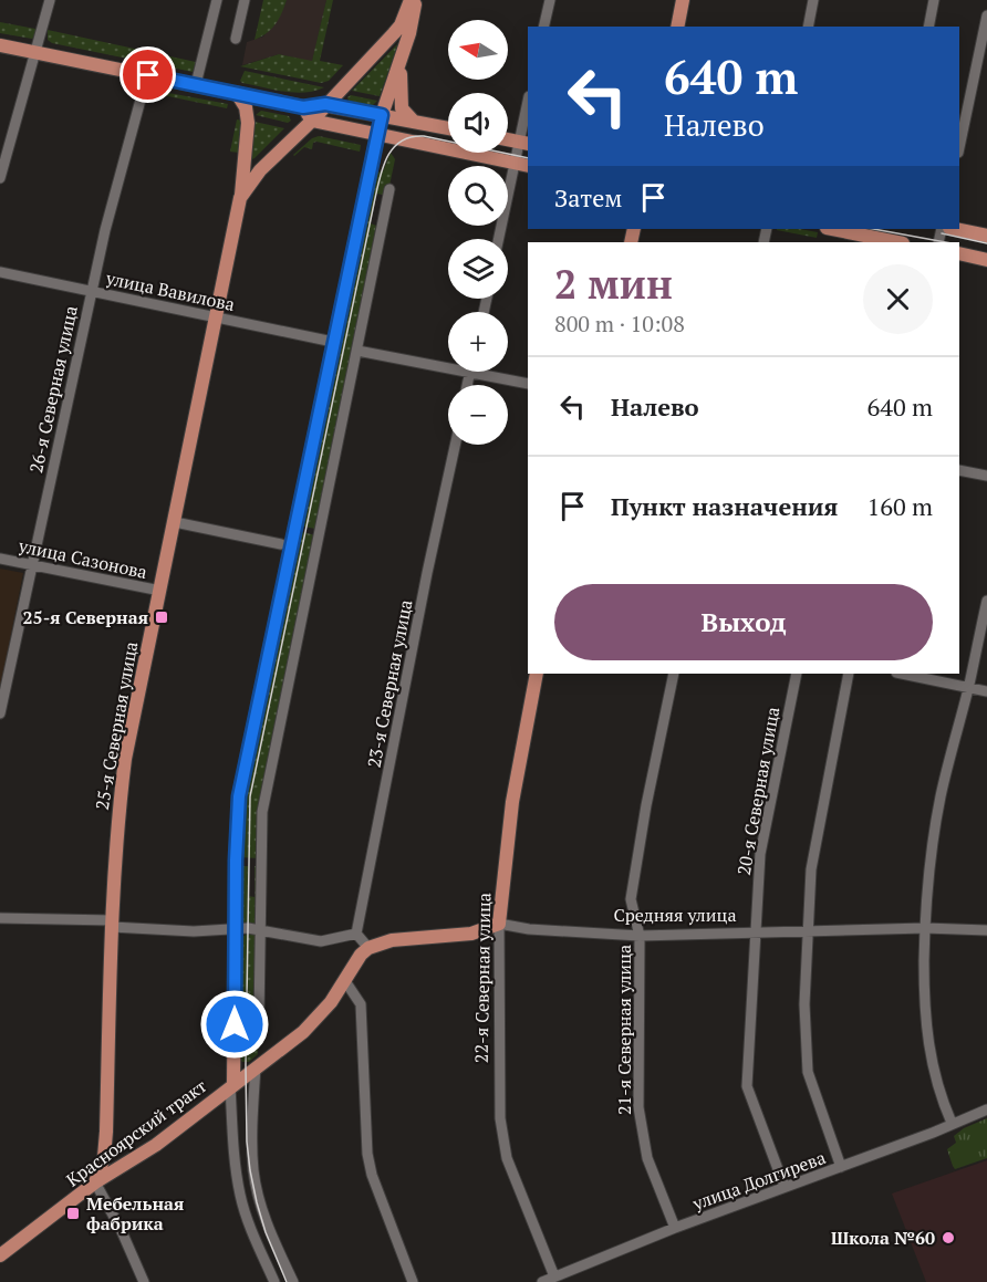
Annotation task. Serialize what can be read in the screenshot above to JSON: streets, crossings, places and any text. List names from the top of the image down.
{
  "streets": {
    "main road": [
      "25-я Северная улица",
      "Средняя улица",
      "22-я Северная улица",
      "Красноярский тракт"
    ],
    "street": [
      "улица Вавилова",
      "26-я Северная улица",
      "улица Сазонова",
      "23-я Северная улица",
      "20-я Северная улица",
      "21-я Северная улица",
      "улица Долгирева"
    ]
  },
  "crossings": [
    ["улица Вавилова", "26-я Северная улица"],
    ["улица Вавилова", "25-я Северная улица"],
    ["26-я Северная улица", "улица Сазонова"],
    ["улица Сазонова", "25-я Северная улица"],
    ["25-я Северная улица", "Красноярский тракт"],
    ["20-я Северная улица", "Средняя улица"],
    ["20-я Северная улица", "улица Долгирева"],
    ["Средняя улица", "22-я Северная улица"],
    ["Средняя улица", "21-я Северная улица"],
    ["Средняя улица", "Красноярский тракт"],
    ["22-я Северная улица", "улица Долгирева"],
    ["21-я Северная улица", "улица Долгирева"]
  ],
  "places": {
    "transit": ["25-я Северная", "Мебельная фабрика"],
    "other": ["Школа №60"]
  },
  "north": "left",
  "page": {
    "map_buttons": ["+", "−"],
    "turn": ["640 m", "Налево"],
    "then": "Затем",
    "heading": ["2 мин", "800 m · 10:08"],
    "list": [
      {
        "name": "Налево",
        "value": "640 m"
      },
      {
        "name": "Пункт назначения",
        "value": "160 m"
      }
    ],
    "buttons": "Выход"
  }
}
